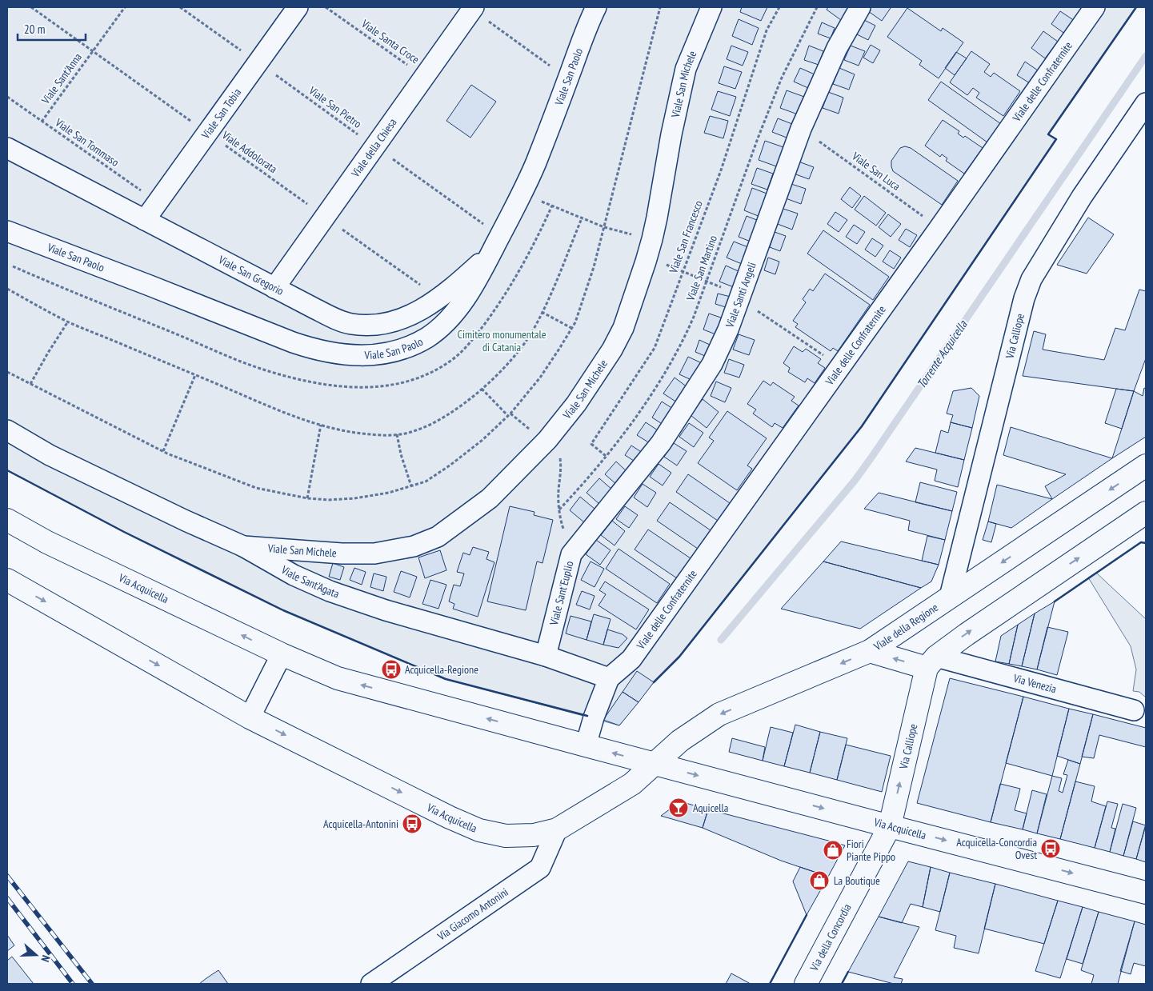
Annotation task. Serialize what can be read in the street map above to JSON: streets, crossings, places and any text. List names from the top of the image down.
{
  "streets": {
    "main road": [
      "Via Calliope",
      "Via Acquicella",
      "Viale della Regione",
      "Via della Concordia"
    ],
    "street": [
      "Viale San Paolo",
      "Viale delle Confraternite",
      "Viale San Michele",
      "Viale San Tobia",
      "Viale della Chiesa",
      "Viale San Gregorio",
      "Viale Santi Angeli",
      "Viale Sant'Agata",
      "Viale Sant'Euplio",
      "Via Venezia",
      "Via Giacomo Antonini"
    ],
    "path": [
      "Viale Santa Croce",
      "Viale Sant'Anna",
      "Viale San Pietro",
      "Viale San Tommaso",
      "Viale Addolorata",
      "Viale San Luca",
      "Viale San Francesco",
      "Viale San Martino"
    ]
  },
  "crossings": [
    ["Viale Santa Croce", "Viale della Chiesa"],
    ["Viale San Paolo", "Viale San Pietro"],
    ["Viale San Paolo", "Viale San Gregorio"],
    ["Viale Sant'Anna", "Viale San Tommaso"],
    ["Viale Sant'Anna", "Viale Addolorata"],
    ["Viale delle Confraternite", "Viale San Luca"],
    ["Viale delle Confraternite", "Viale Sant'Agata"],
    ["Viale San Michele", "Viale Sant'Agata"],
    ["Viale San Michele", "Viale Sant'Euplio"],
    ["Viale San Pietro", "Viale San Tobia"],
    ["Viale San Pietro", "Viale della Chiesa"],
    ["Viale San Pietro", "Viale San Gregorio"],
    ["Viale San Tobia", "Viale San Tommaso"],
    ["Viale San Tobia", "Viale Addolorata"],
    ["Viale San Tobia", "Viale San Gregorio"],
    ["Viale della Chiesa", "Viale Addolorata"],
    ["Viale della Chiesa", "Viale San Gregorio"],
    ["Viale Addolorata", "Viale San Gregorio"],
    ["Viale San Luca", "Viale Santi Angeli"],
    ["Viale San Francesco", "Viale San Martino"],
    ["Viale San Martino", "Viale Sant'Euplio"],
    ["Viale Santi Angeli", "Viale Sant'Euplio"],
    ["Via Calliope", "Via Acquicella"],
    ["Via Calliope", "Viale della Regione"],
    ["Via Calliope", "Via Venezia"],
    ["Via Calliope", "Via della Concordia"],
    ["Viale Sant'Agata", "Viale Sant'Euplio"],
    ["Via Acquicella", "Viale della Regione"],
    ["Via Acquicella", "Via Giacomo Antonini"],
    ["Via Acquicella", "Via della Concordia"]
  ],
  "water": ["Torrente Acquicella"],
  "parks": ["Cimitero monumentale di Catania"],
  "places": {
    "bus stop": ["Acquicella-Regione", "Acquicella-Antonini", "Acquicella-Concordia Ovest"],
    "bar": ["Aquicella"],
    "shop": ["Fiori Piante Pippo", "La Boutique"]
  },
  "scale_bar": "20 m",
  "north": "right"
}
